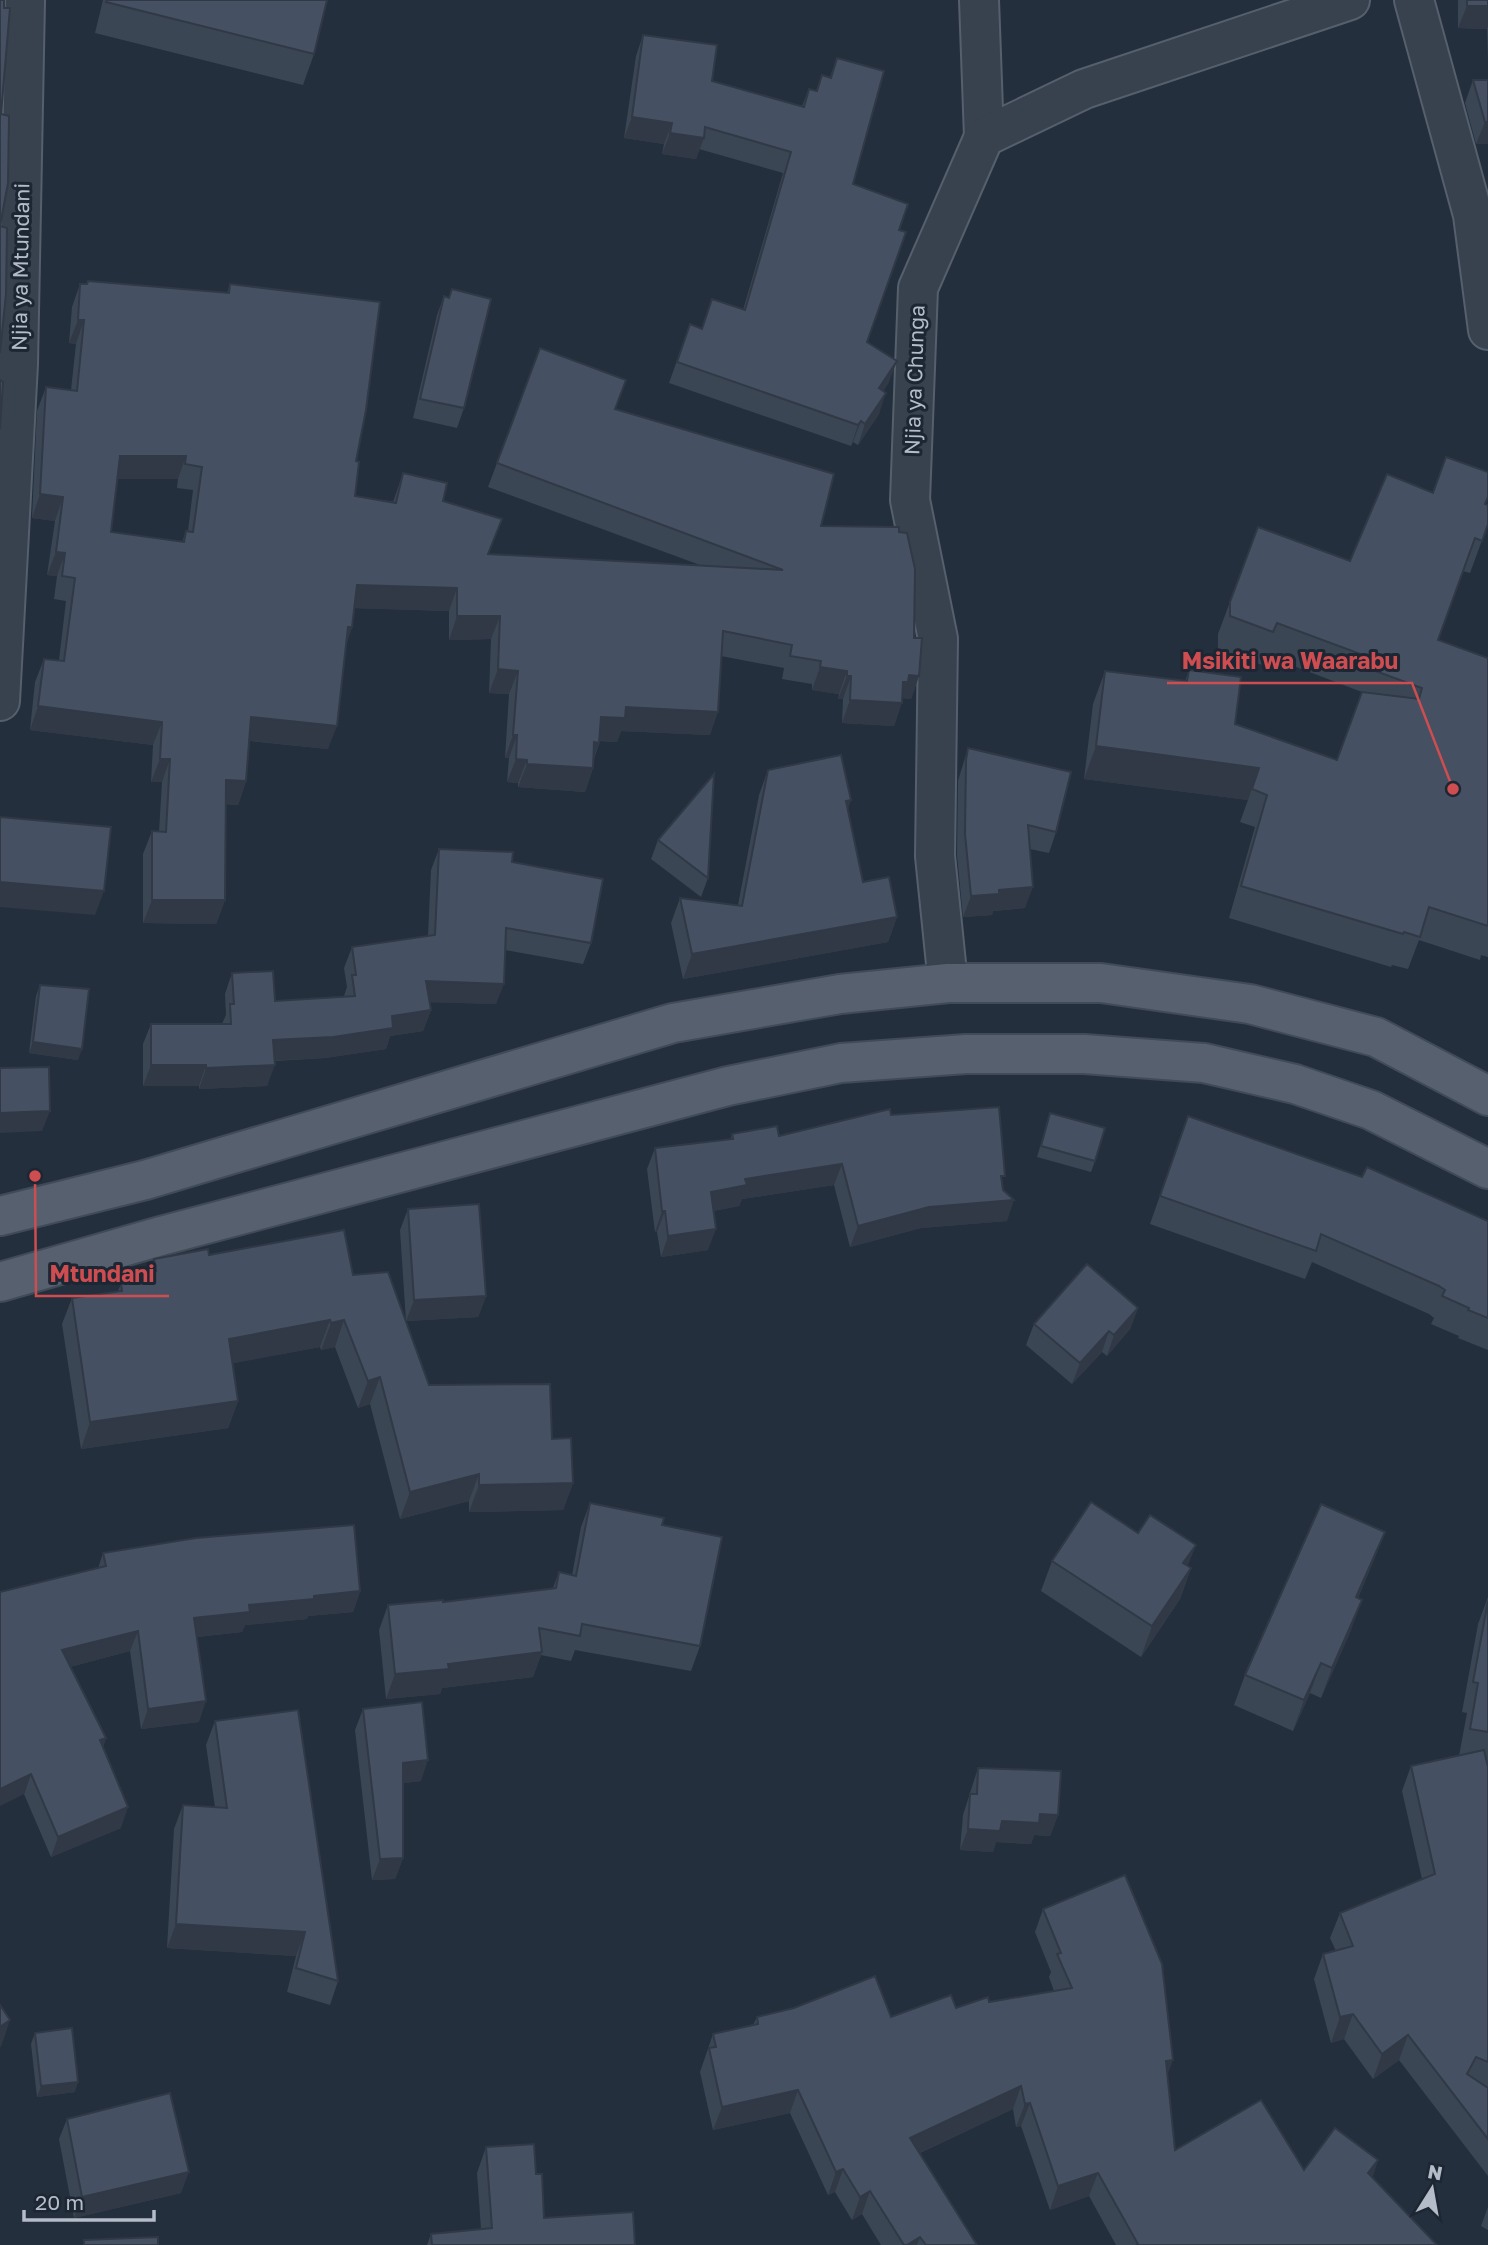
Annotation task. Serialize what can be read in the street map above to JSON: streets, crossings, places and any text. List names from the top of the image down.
{
  "streets": {
    "street": ["Njia ya Mtundani", "Njia ya Chunga"]
  },
  "places": ["Msikiti wa Waarabu", "Mtundani"],
  "scale_bar": "20 m",
  "north": "top"
}
